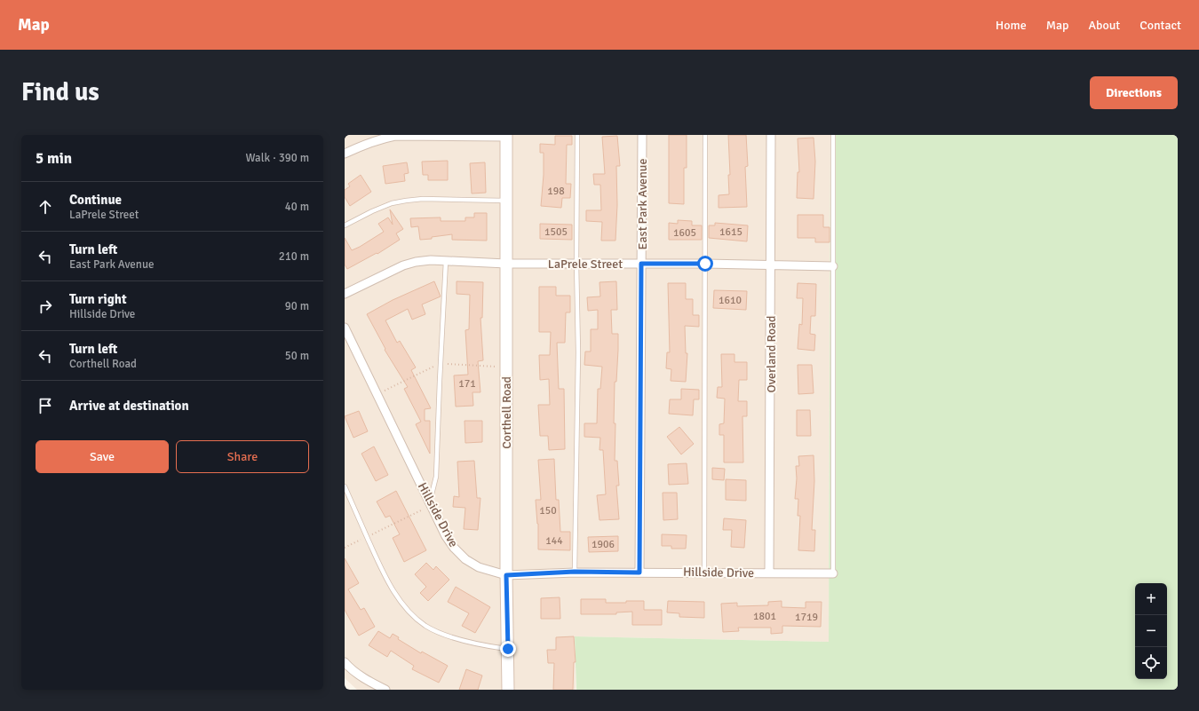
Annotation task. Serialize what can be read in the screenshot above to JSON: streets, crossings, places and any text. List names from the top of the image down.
{
  "streets": {
    "street": [
      "East Park Avenue",
      "LaPrele Street",
      "Overland Road",
      "Corthell Road",
      "Hillside Drive"
    ]
  },
  "crossings": [
    ["East Park Avenue", "LaPrele Street"],
    ["East Park Avenue", "Hillside Drive"],
    ["LaPrele Street", "Overland Road"],
    ["LaPrele Street", "Corthell Road"],
    ["Overland Road", "Hillside Drive"],
    ["Corthell Road", "Hillside Drive"]
  ],
  "house_numbers": [
    "198",
    "1505",
    "1615",
    "1605",
    "1610",
    "171",
    "150",
    "144",
    "1906",
    "1801",
    "1719"
  ],
  "page": {
    "header": "Map",
    "nav": [
      "Home",
      "Map",
      "About",
      "Contact"
    ],
    "buttons": [
      "Directions",
      ["Save", "Share"]
    ],
    "title": "Find us",
    "heading": ["5 min", "Walk · 390 m"],
    "list": [
      ["Continue", "LaPrele Street", "40 m"],
      ["Turn left", "East Park Avenue", "210 m"],
      ["Turn right", "Hillside Drive", "90 m"],
      ["Turn left", "Corthell Road", "50 m"],
      "Arrive at destination"
    ],
    "map_buttons": ["+", "−"]
  }
}
